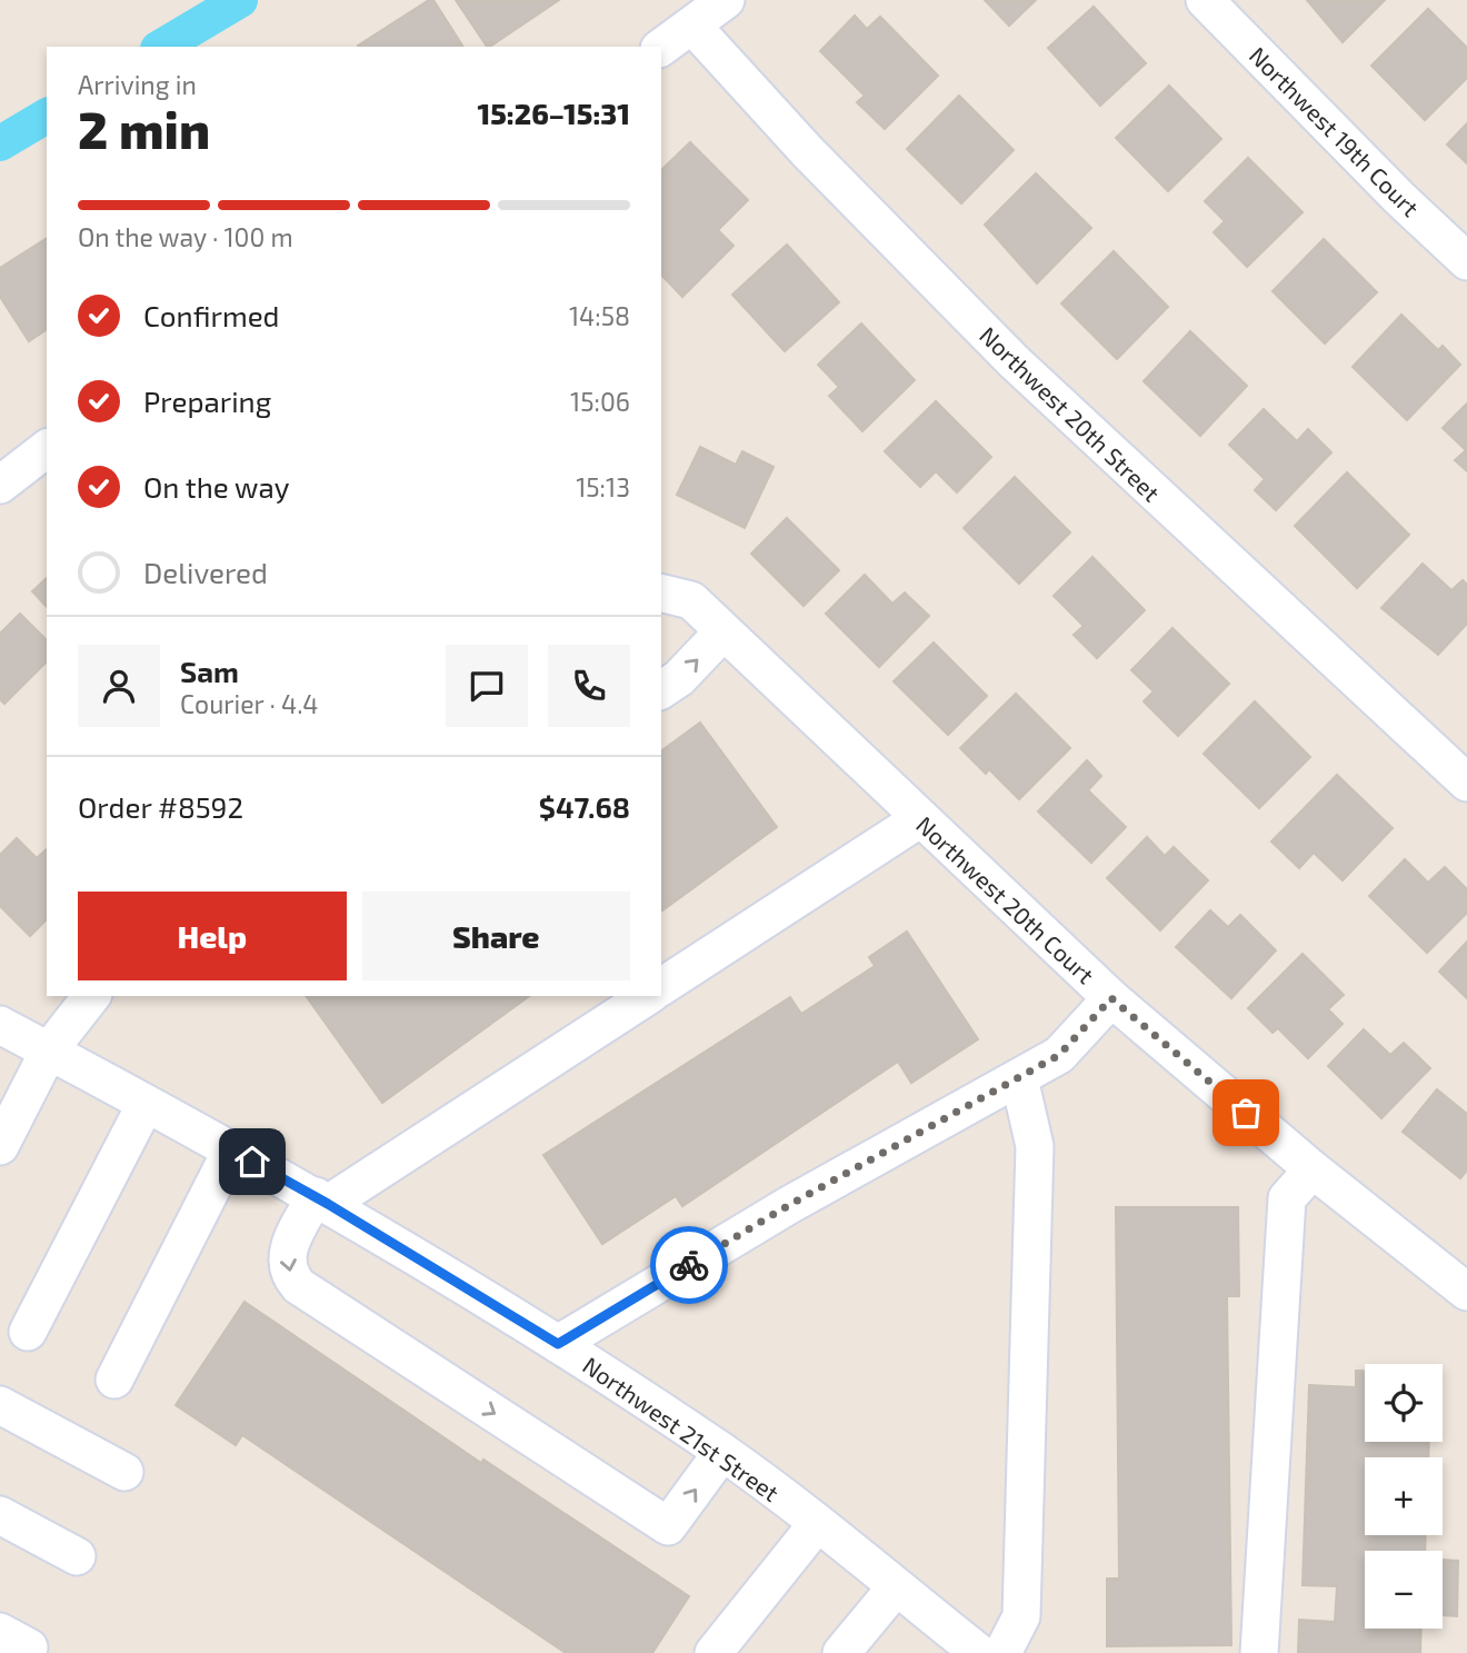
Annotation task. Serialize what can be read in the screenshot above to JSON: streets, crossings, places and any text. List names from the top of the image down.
{
  "streets": {
    "street": [
      "Northwest 19th Court",
      "Northwest 20th Street",
      "Northwest 20th Court",
      "Northwest 21st Street"
    ]
  },
  "page": {
    "heading": ["2 min", "Arriving in", "15:26–15:31"],
    "panel": [
      "Sam",
      "Courier · 4.4",
      "Order #8592",
      "$47.68"
    ],
    "bar": "On the way · 100 m",
    "list": [
      ["Confirmed", "14:58"],
      ["Preparing", "15:06"],
      ["On the way", "15:13"],
      "Delivered"
    ],
    "buttons": ["Help", "Share"],
    "map_buttons": ["+", "−"]
  }
}
